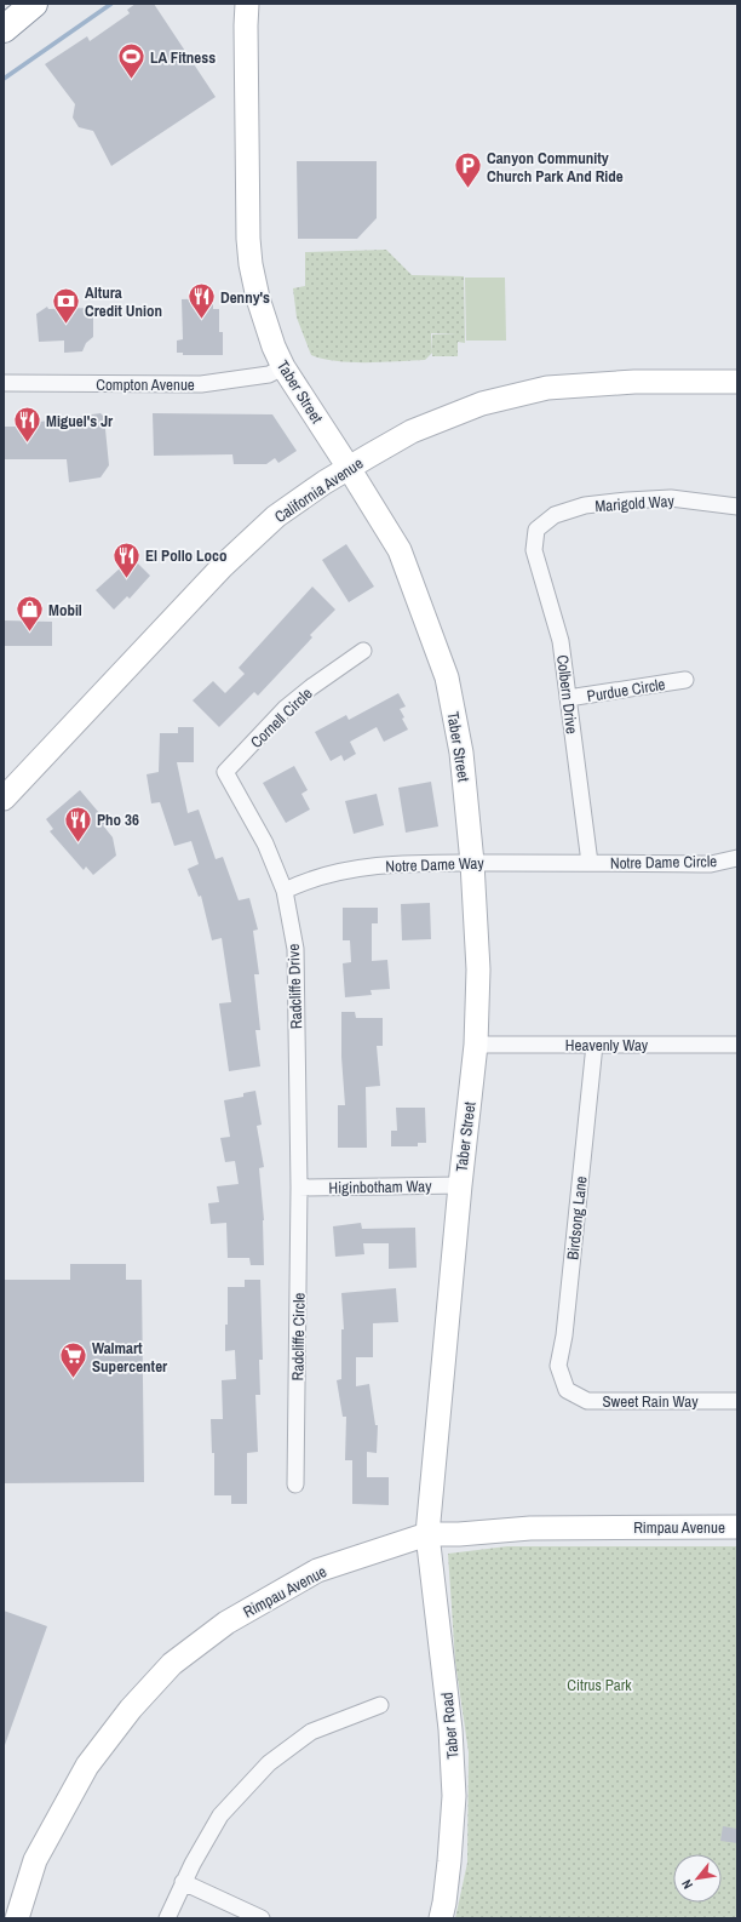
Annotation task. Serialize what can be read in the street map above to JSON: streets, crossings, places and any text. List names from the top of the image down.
{
  "streets": {
    "street": [
      "Compton Avenue",
      "Taber Street",
      "California Avenue",
      "Marigold Way",
      "Purdue Circle",
      "Colbern Drive",
      "Cornell Circle",
      "Notre Dame Circle",
      "Notre Dame Way",
      "Radcliffe Drive",
      "Heavenly Way",
      "Higinbotham Way",
      "Birdsong Lane",
      "Radcliffe Circle",
      "Sweet Rain Way",
      "Rimpau Avenue",
      "Taber Road"
    ]
  },
  "crossings": [
    ["Compton Avenue", "Taber Street"],
    ["Taber Street", "California Avenue"],
    ["Taber Street", "Notre Dame Way"],
    ["Taber Street", "Heavenly Way"],
    ["Taber Street", "Higinbotham Way"],
    ["Taber Street", "Rimpau Avenue"],
    ["Taber Street", "Taber Road"],
    ["Marigold Way", "Colbern Drive"],
    ["Purdue Circle", "Colbern Drive"],
    ["Colbern Drive", "Notre Dame Circle"],
    ["Colbern Drive", "Notre Dame Way"],
    ["Cornell Circle", "Radcliffe Drive"],
    ["Notre Dame Circle", "Notre Dame Way"],
    ["Notre Dame Way", "Radcliffe Drive"],
    ["Radcliffe Drive", "Higinbotham Way"],
    ["Radcliffe Drive", "Radcliffe Circle"],
    ["Heavenly Way", "Birdsong Lane"],
    ["Higinbotham Way", "Radcliffe Circle"],
    ["Birdsong Lane", "Sweet Rain Way"],
    ["Rimpau Avenue", "Taber Road"]
  ],
  "parks": ["Citrus Park"],
  "places": {
    "sports": ["LA Fitness"],
    "parking": ["Canyon Community Church Park And Ride"],
    "restaurant": [
      "Denny's",
      "Miguel's Jr",
      "El Pollo Loco",
      "Pho 36"
    ],
    "bank": ["Altura Credit Union"],
    "shop": ["Mobil"],
    "supermarket": ["Walmart Supercenter"]
  },
  "north": "bottom left"
}
